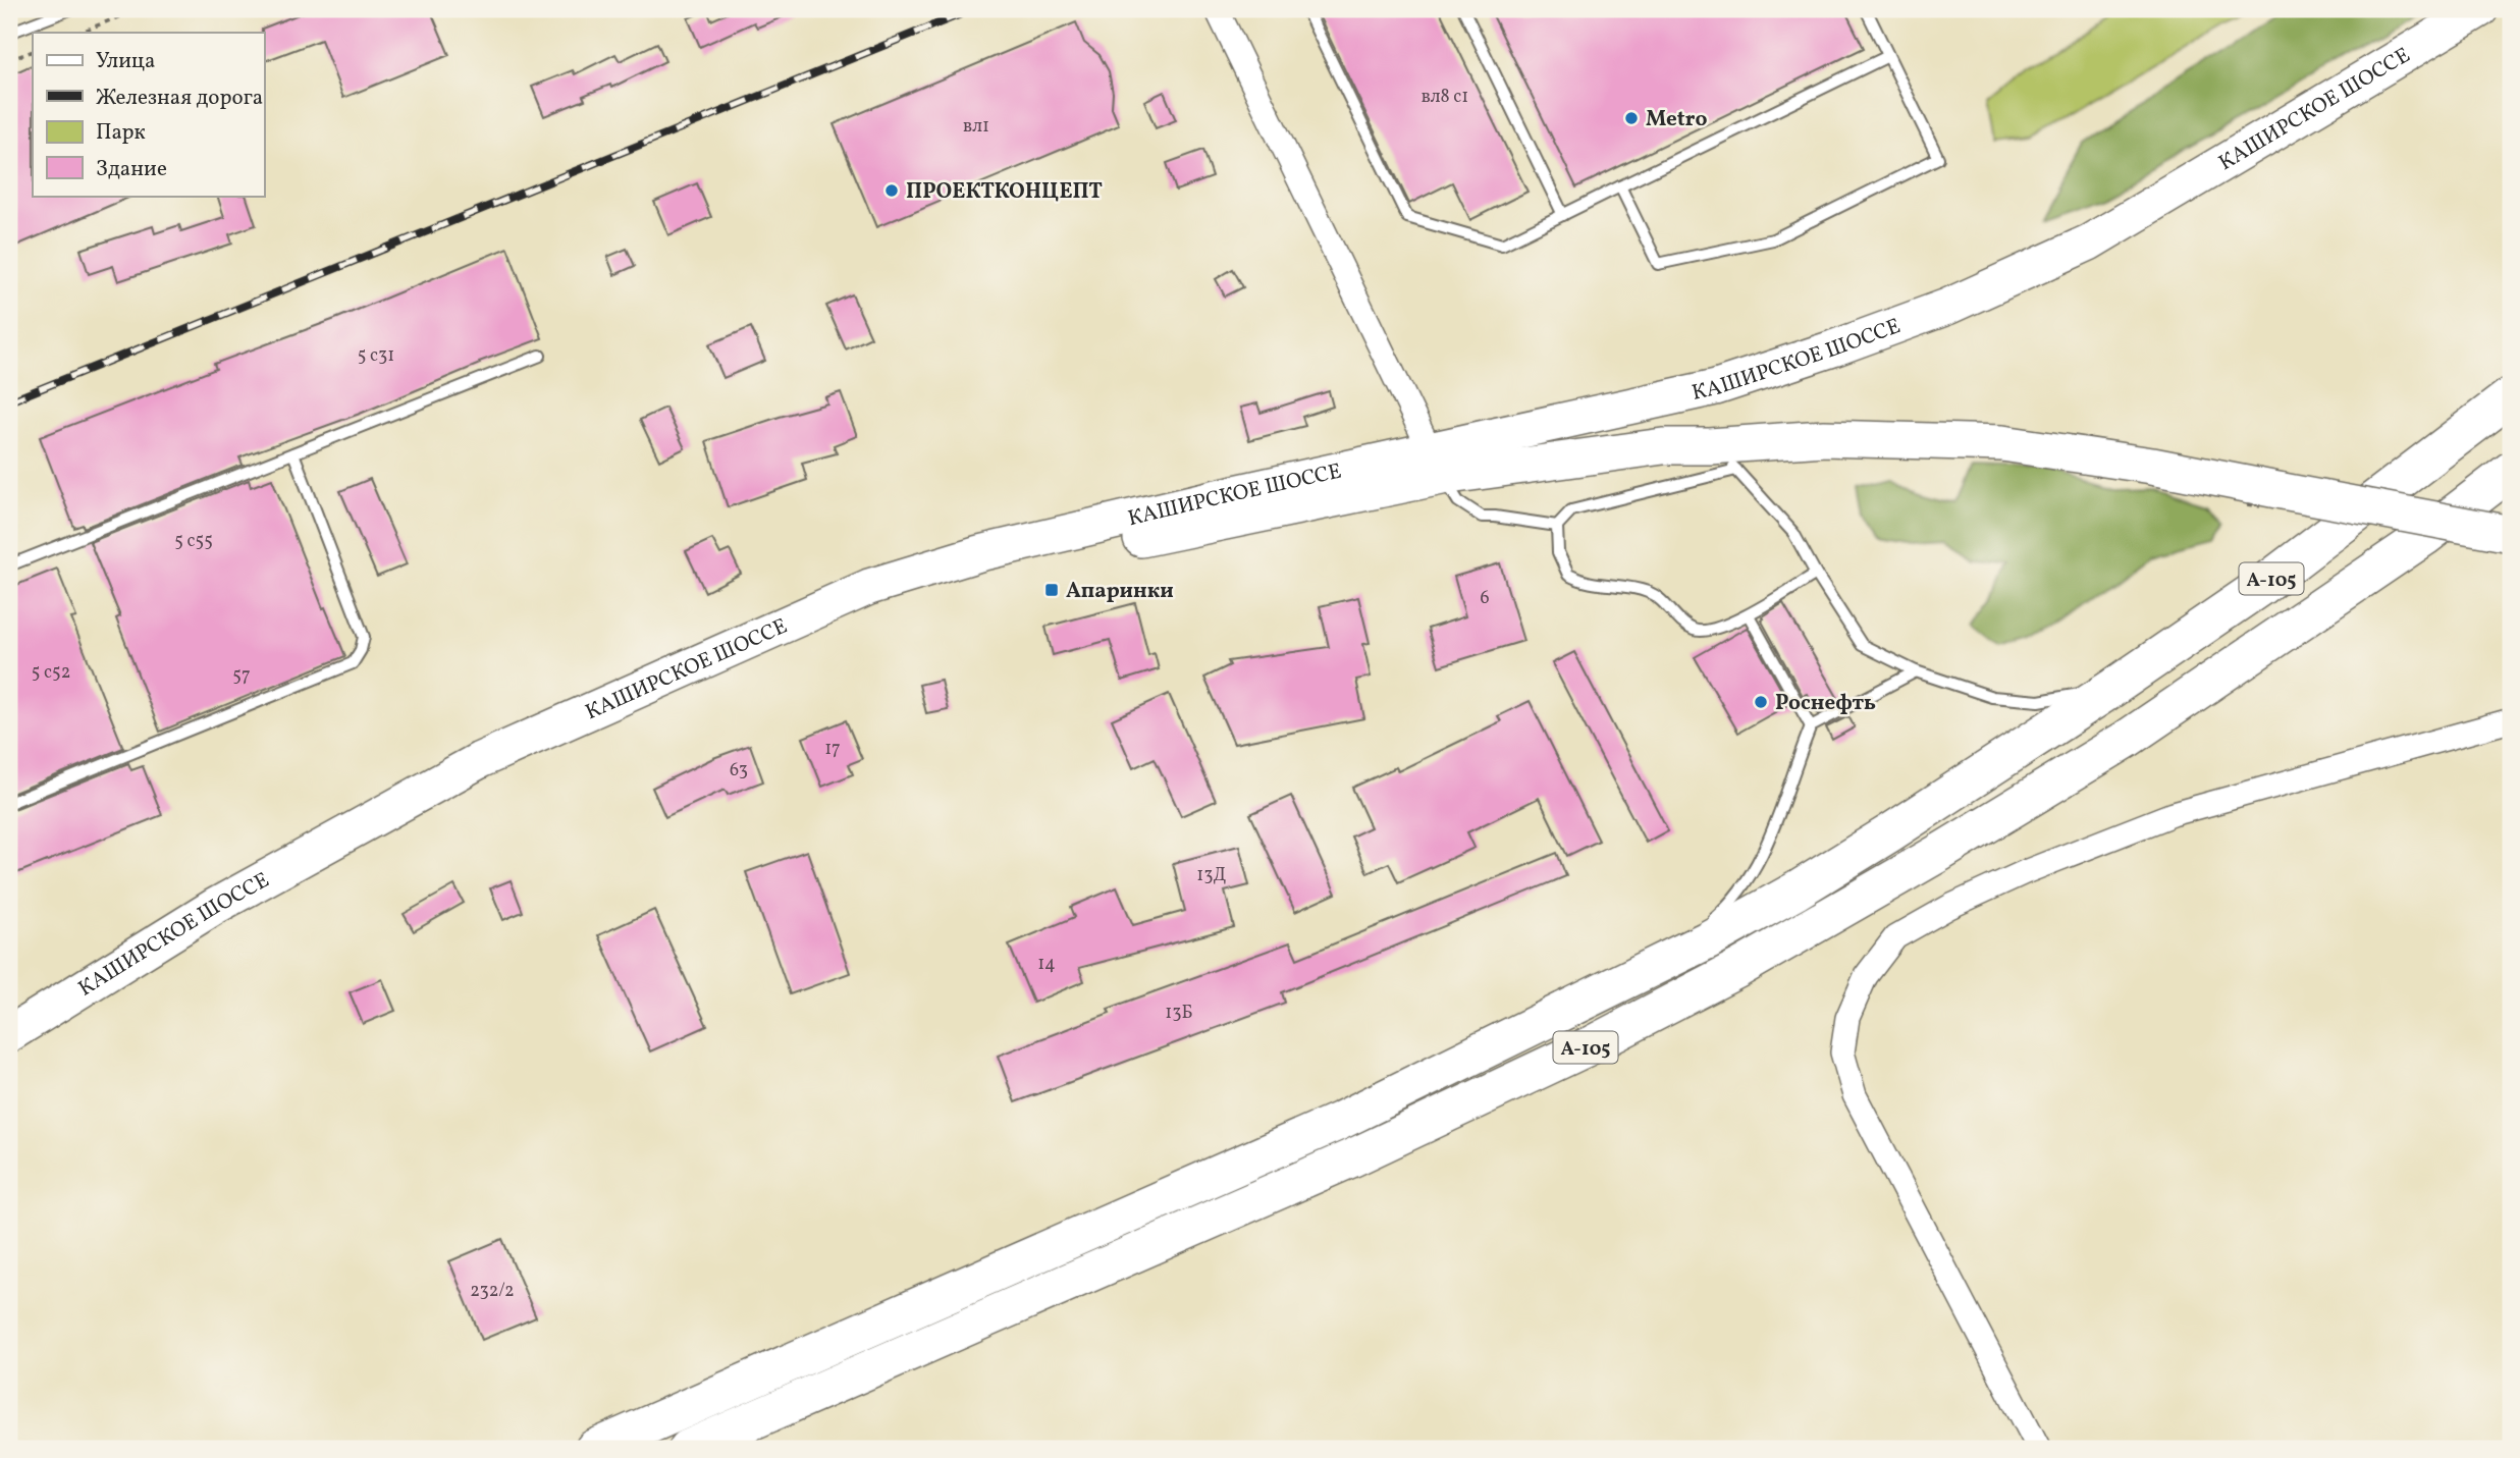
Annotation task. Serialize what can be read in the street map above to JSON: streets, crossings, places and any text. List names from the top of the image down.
{
  "streets": {
    "highway": ["А-105"],
    "main road": ["КАШИРСКОЕ ШОССЕ"]
  },
  "places": {
    "other": ["Metro", "ПРОЕКТКОНЦЕПТ", "Роснефть"],
    "transit": ["Апаринки"]
  },
  "house_numbers": [
    "вл8 с1",
    "вл1",
    "5 с31",
    "5 с55",
    "6",
    "5 с52",
    "57",
    "17",
    "63",
    "13Д",
    "14",
    "13Б",
    "232/2"
  ],
  "legend": [
    "Улица",
    "Железная дорога",
    "Парк",
    "Здание"
  ]
}
